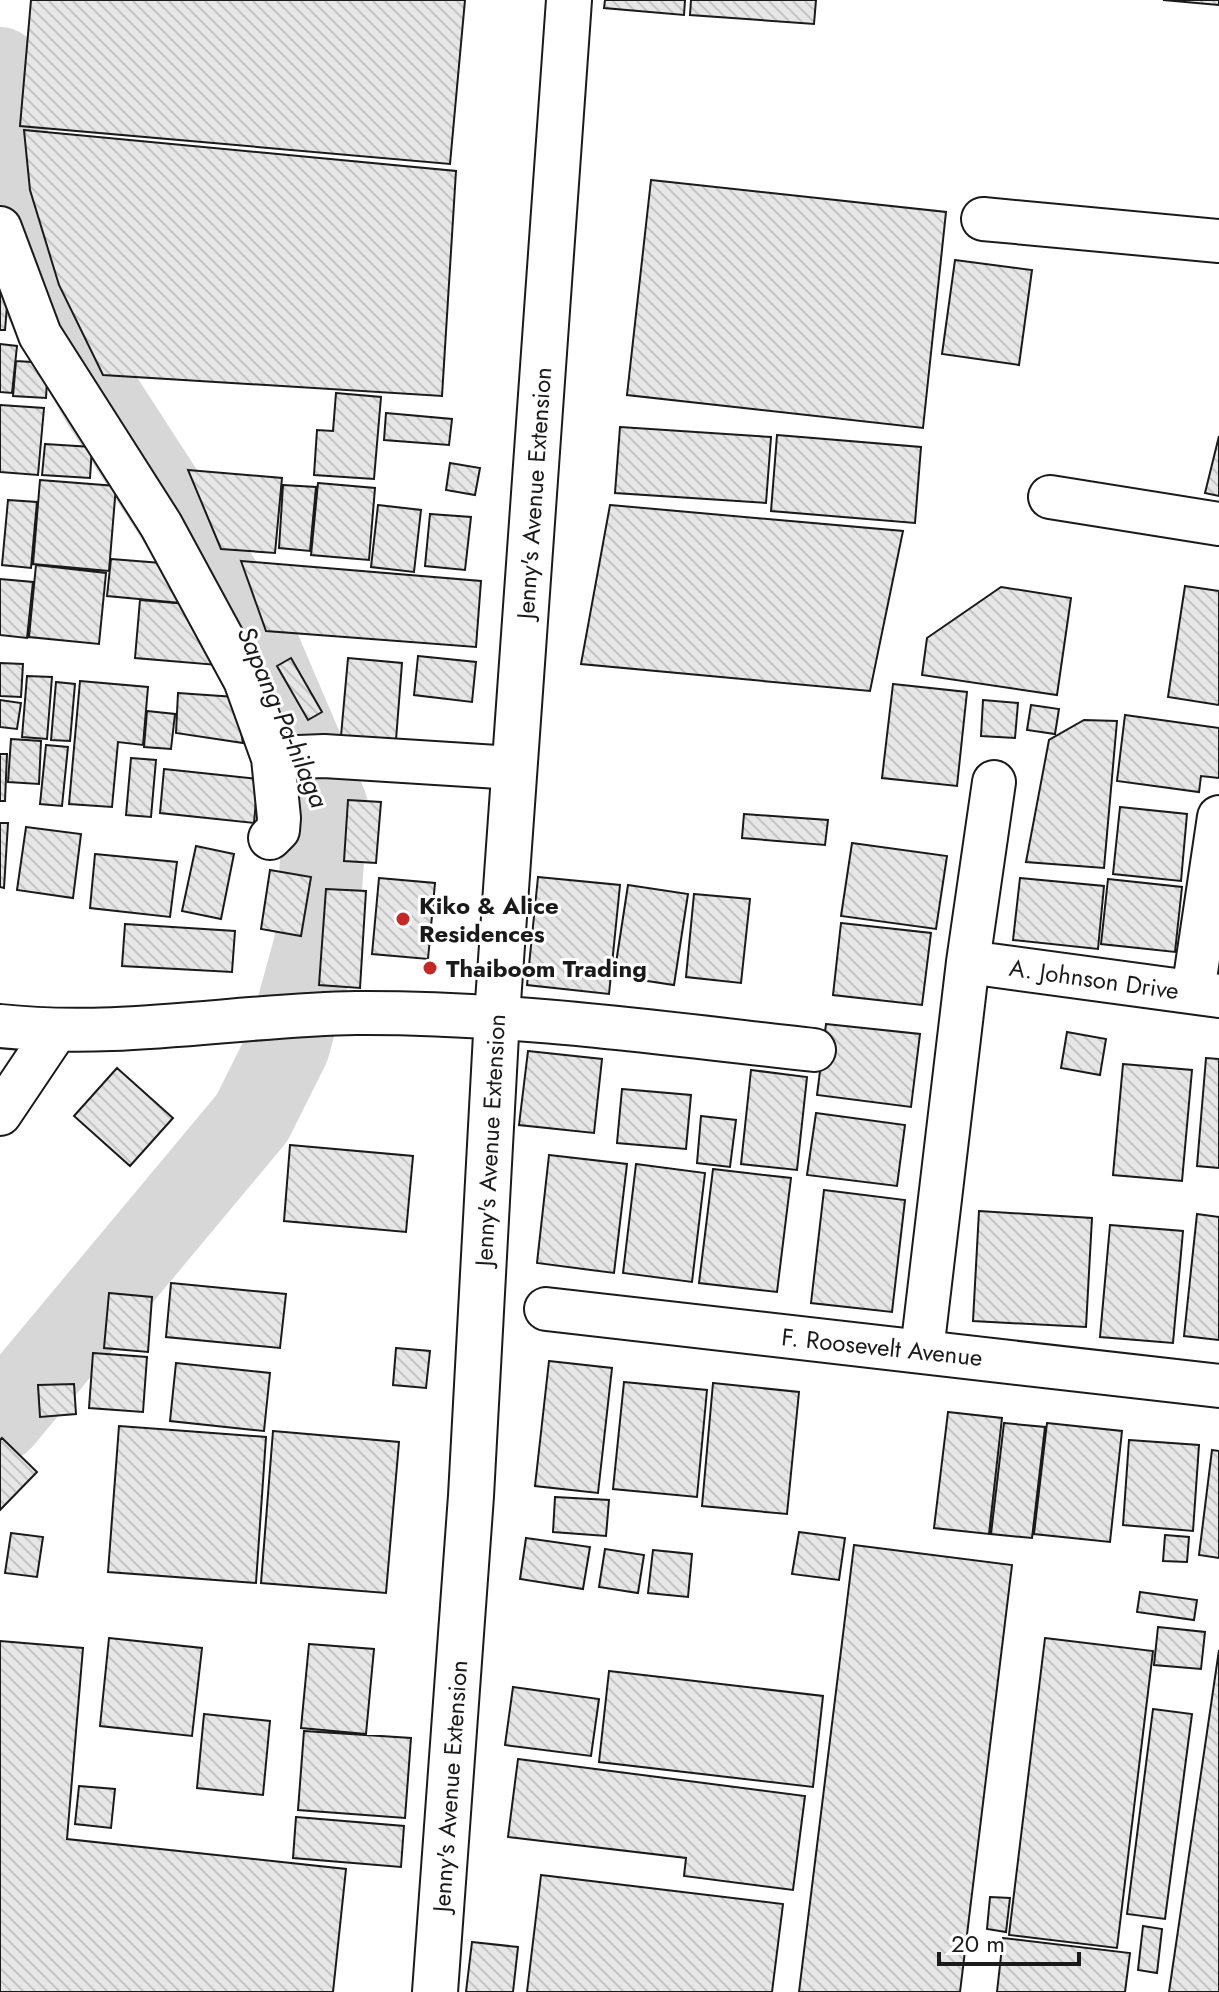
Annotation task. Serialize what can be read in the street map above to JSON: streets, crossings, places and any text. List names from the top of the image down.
{
  "streets": {
    "street": ["Jenny's Avenue Extension", "A. Johnson Drive", "F. Roosevelt Avenue"]
  },
  "water": ["Sapang Pa-hilaga"],
  "places": ["Kiko & Alice Residences", "Thaiboom Trading"],
  "scale_bar": "20 m"
}
